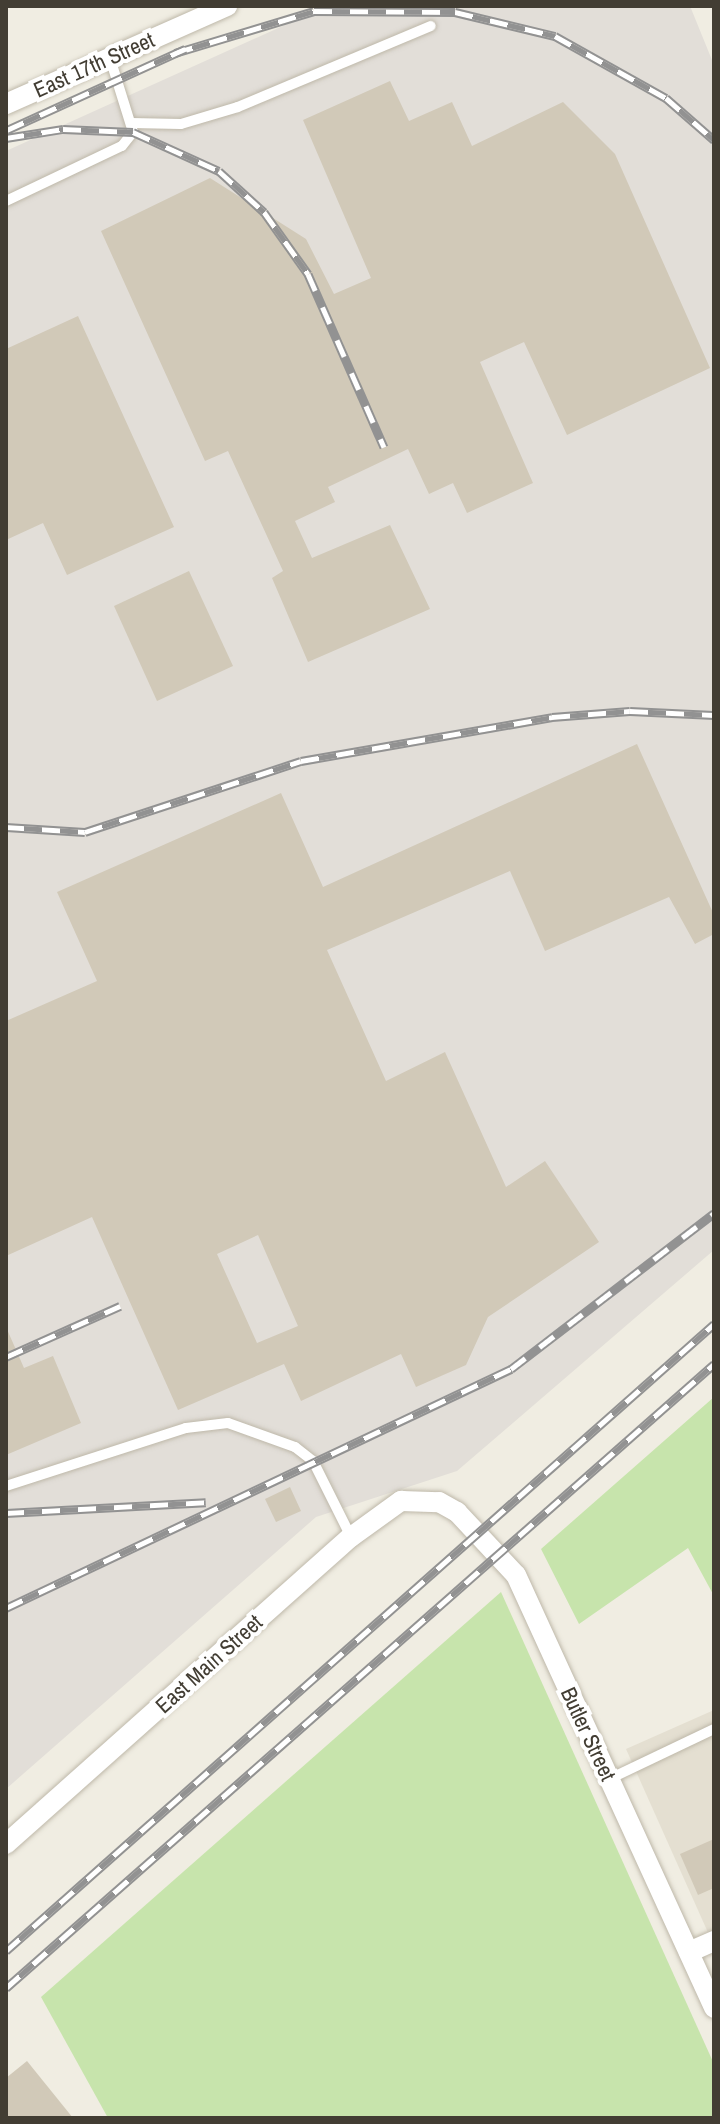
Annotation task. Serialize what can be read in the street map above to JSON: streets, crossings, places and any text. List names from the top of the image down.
{
  "streets": {
    "street": ["East 17th Street", "East Main Street", "Butler Street"]
  },
  "crossings": [
    ["East Main Street", "Butler Street"]
  ]
}
